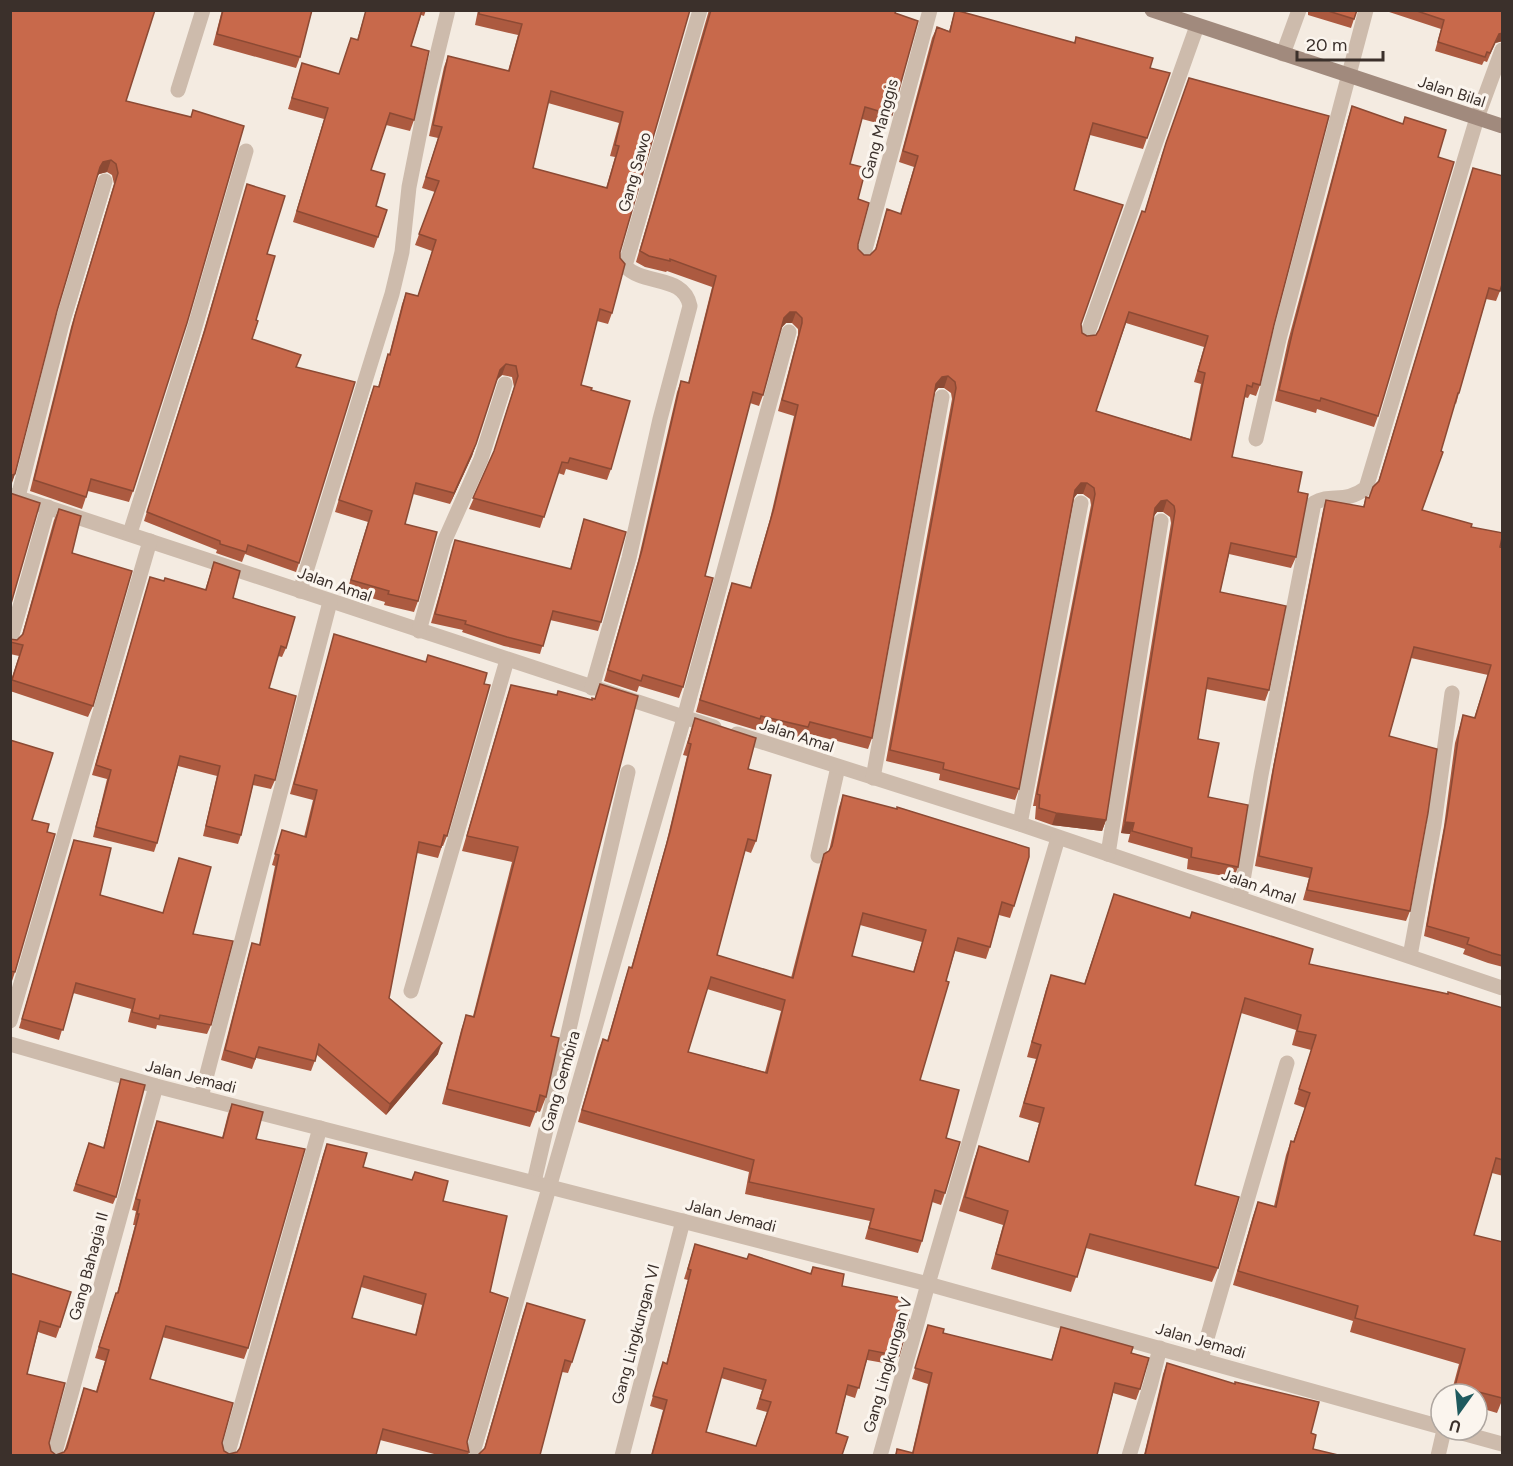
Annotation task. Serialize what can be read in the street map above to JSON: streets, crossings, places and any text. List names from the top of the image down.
{
  "streets": {
    "main road": ["Jalan Bilal"],
    "street": [
      "Gang Manggis",
      "Gang Sawo",
      "Jalan Amal",
      "Jalan Jemadi",
      "Gang Gembira",
      "Gang Bahagia II",
      "Gang Lingkungan VI",
      "Gang Lingkungan V"
    ]
  },
  "crossings": [
    ["Gang Sawo", "Jalan Amal"],
    ["Jalan Amal", "Gang Gembira"],
    ["Jalan Amal", "Gang Lingkungan V"],
    ["Jalan Jemadi", "Gang Gembira"],
    ["Jalan Jemadi", "Gang Bahagia II"],
    ["Jalan Jemadi", "Gang Lingkungan VI"],
    ["Jalan Jemadi", "Gang Lingkungan V"]
  ],
  "scale_bar": "20 m",
  "north": "bottom"
}
